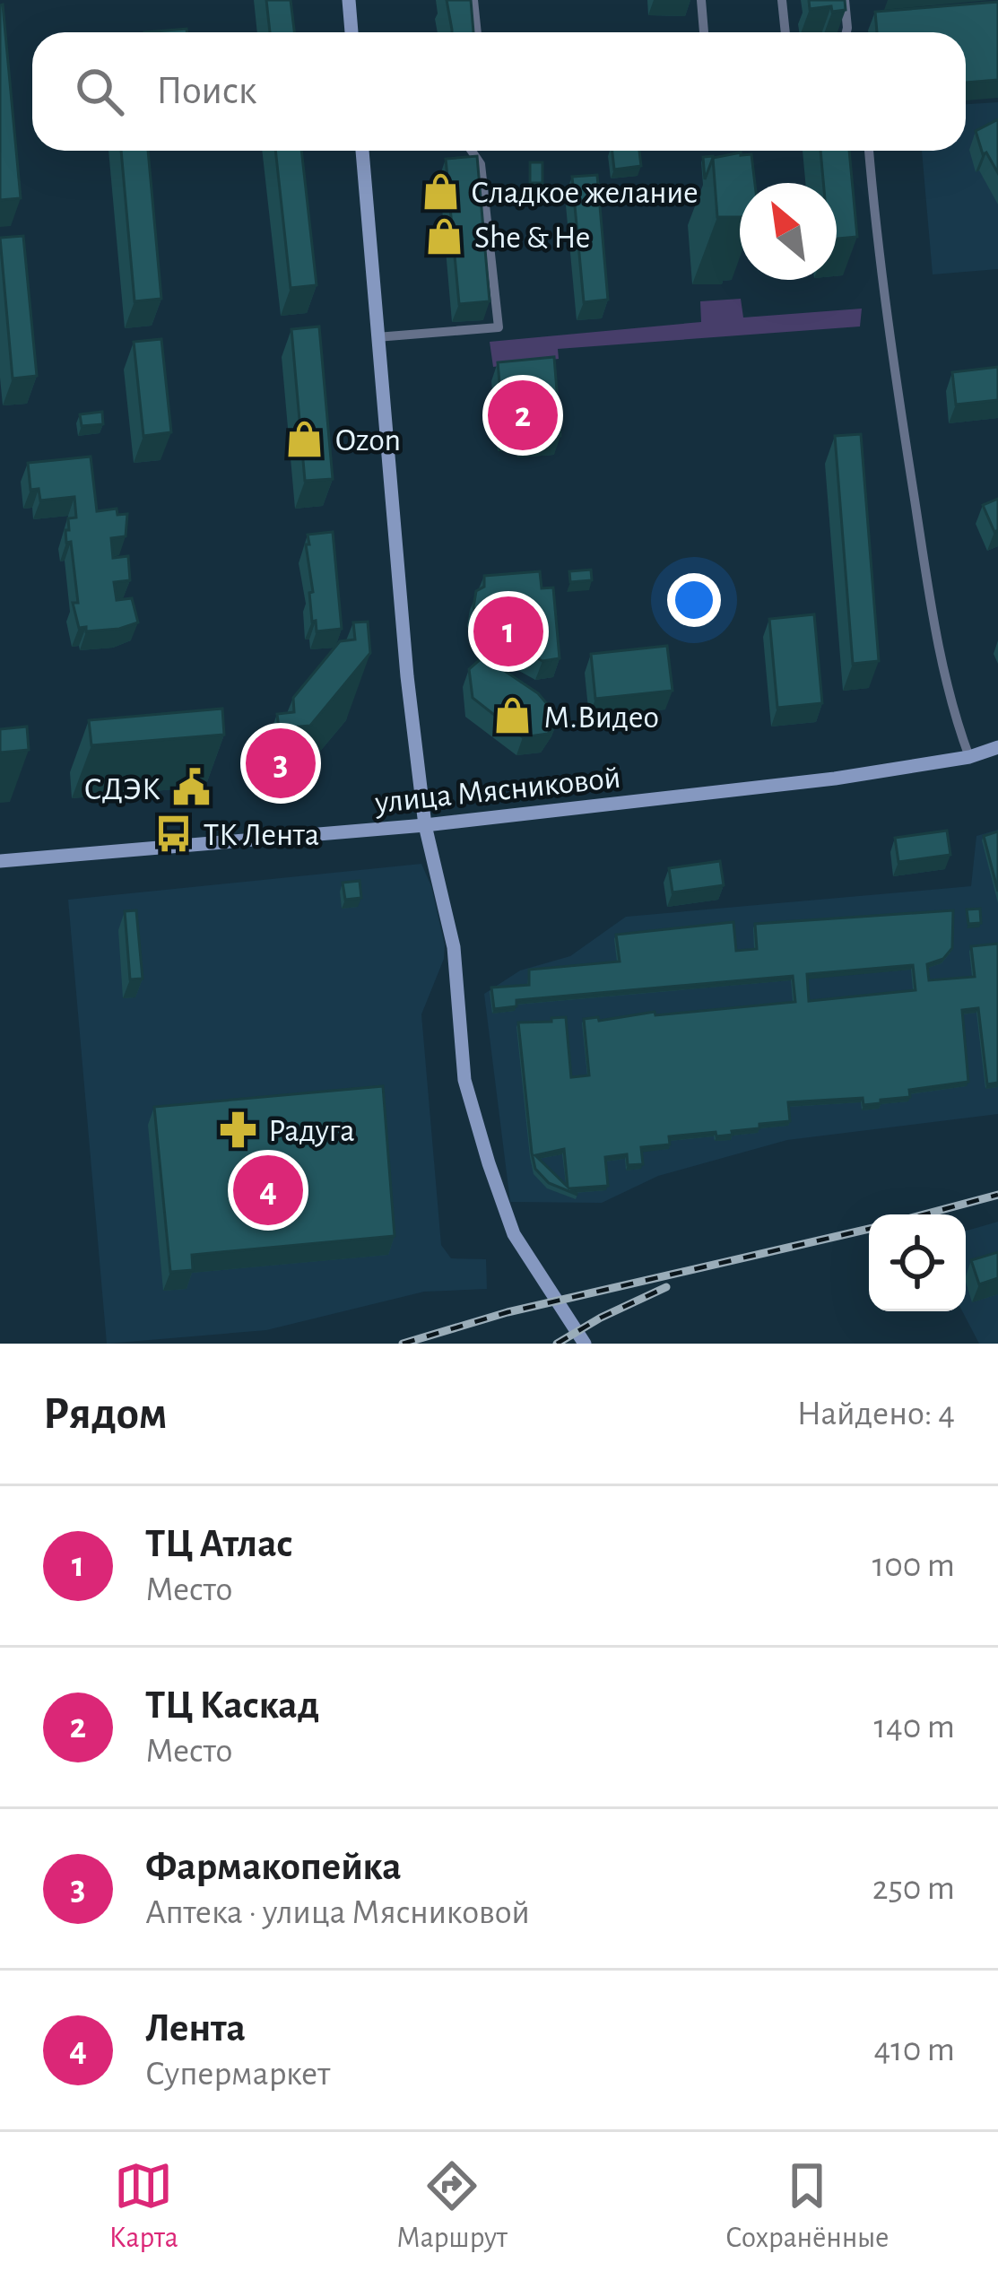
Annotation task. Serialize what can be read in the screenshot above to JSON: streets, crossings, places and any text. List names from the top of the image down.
{
  "streets": {
    "street": ["улица Мясниковой"]
  },
  "places": {
    "shop": [
      "Сладкое желание",
      "She & He",
      "Ozon",
      "М.Видео"
    ],
    "public building": ["СДЭК"],
    "bus stop": ["ТК Лента"],
    "pharmacy": ["Радуга"]
  },
  "north": "top left",
  "page": {
    "search": "Поиск",
    "pins": [
      "2",
      "1",
      "3",
      "4"
    ],
    "heading": ["Рядом", "Найдено: 4"],
    "list": [
      {
        "mark": "1",
        "name": "ТЦ Атлас",
        "note": "Место",
        "value": "100 m"
      },
      {
        "mark": "2",
        "name": "ТЦ Каскад",
        "note": "Место",
        "value": "140 m"
      },
      {
        "mark": "3",
        "name": "Фармакопейка",
        "note": "Аптека · улица Мясниковой",
        "value": "250 m"
      },
      {
        "mark": "4",
        "name": "Лента",
        "note": "Супермаркет",
        "value": "410 m"
      }
    ],
    "nav": ["Карта", "Маршрут", "Сохранённые"]
  }
}
